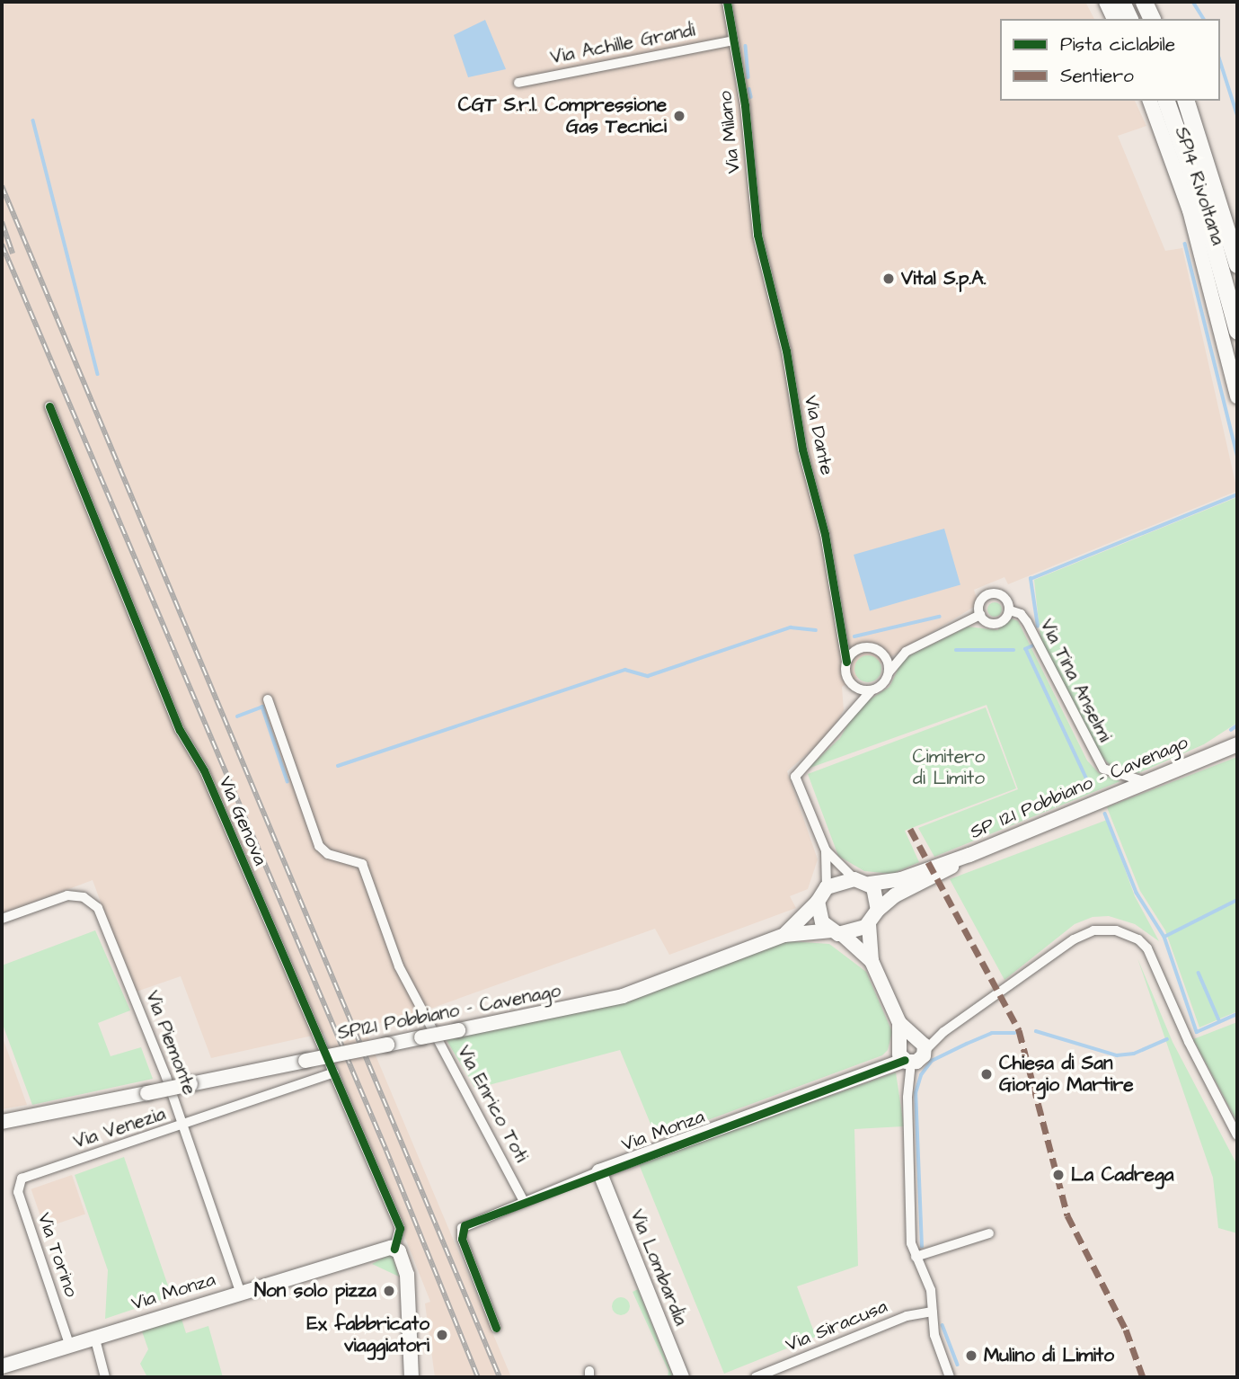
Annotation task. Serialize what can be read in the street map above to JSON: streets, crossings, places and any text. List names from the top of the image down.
{
  "streets": {
    "main road": [
      "SP14 Rivoltana",
      "SP 121 Pobbiano - Cavenago",
      "SP121 Pobbiano - Cavenago",
      "Via Monza",
      "Via Lombardia"
    ],
    "street": [
      "Via Achille Grandi",
      "Via Milano",
      "Via Dante",
      "Via Tina Anselmi",
      "Via Genova",
      "Via Piemonte",
      "Via Enrico Toti",
      "Via Venezia",
      "Via Torino",
      "Via Siracusa"
    ]
  },
  "crossings": [
    ["Via Achille Grandi", "Via Milano"],
    ["Via Milano", "Via Dante"],
    ["Via Dante", "Via Tina Anselmi"],
    ["Via Tina Anselmi", "SP 121 Pobbiano - Cavenago"],
    ["Via Genova", "Via Venezia"],
    ["Via Genova", "Via Monza"],
    ["Via Piemonte", "Via Venezia"],
    ["Via Piemonte", "Via Monza"],
    ["Via Enrico Toti", "Via Monza"],
    ["Via Venezia", "Via Torino"],
    ["Via Monza", "Via Torino"],
    ["Via Monza", "Via Lombardia"]
  ],
  "parks": ["Cimitero di Limito"],
  "places": [
    "CGT S.r.l. Compressione Gas Tecnici",
    "Vital S.p.A.",
    "Chiesa di San Giorgio Martire",
    "La Cadrega",
    "Non solo pizza",
    "Ex fabbricato viaggiatori",
    "Mulino di Limito"
  ],
  "legend": ["Pista ciclabile", "Sentiero"]
}
